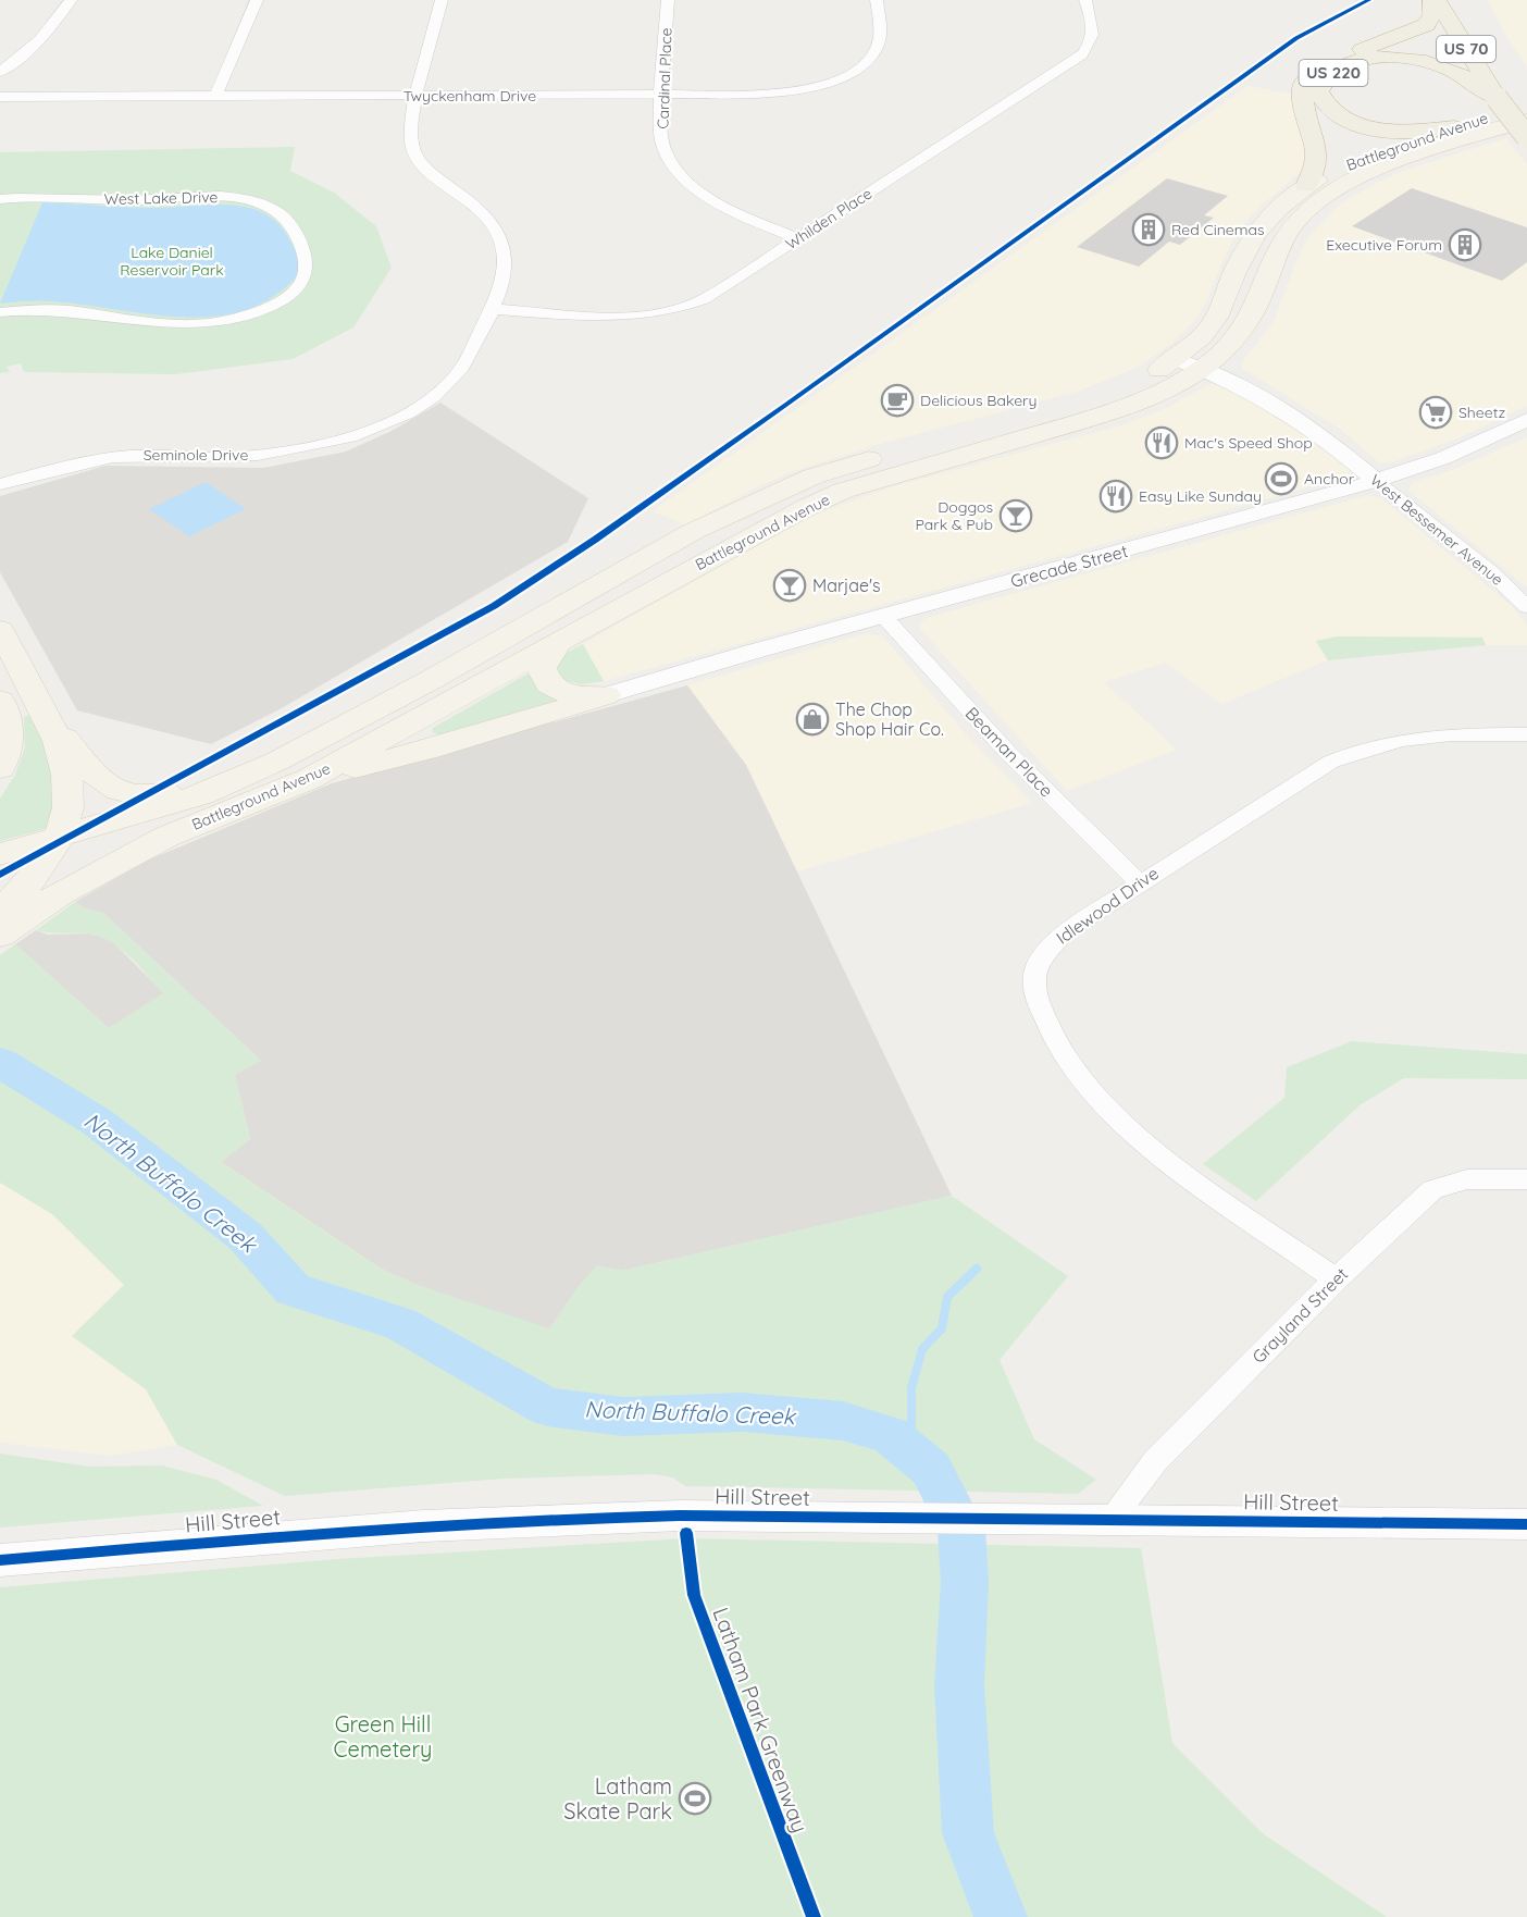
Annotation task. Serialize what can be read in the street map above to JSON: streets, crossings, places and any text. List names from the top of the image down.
{
  "streets": {
    "highway": ["US 70", "US 220"],
    "main road": ["Battleground Avenue"],
    "street": [
      "Cardinal Place",
      "Twyckenham Drive",
      "West Lake Drive",
      "Whilden Place",
      "Seminole Drive",
      "West Bessemer Avenue",
      "Grecade Street",
      "Beaman Place",
      "Idlewood Drive",
      "Grayland Street",
      "Hill Street"
    ],
    "cycle path": ["Latham Park Greenway"]
  },
  "crossings": [
    ["US 70", "US 220"],
    ["US 70", "Battleground Avenue"],
    ["US 220", "Battleground Avenue"],
    ["Cardinal Place", "Twyckenham Drive"],
    ["Cardinal Place", "Whilden Place"],
    ["Twyckenham Drive", "Seminole Drive"],
    ["Battleground Avenue", "West Bessemer Avenue"],
    ["Whilden Place", "Seminole Drive"],
    ["West Bessemer Avenue", "Grecade Street"],
    ["Grecade Street", "Beaman Place"],
    ["Beaman Place", "Idlewood Drive"],
    ["Idlewood Drive", "Grayland Street"],
    ["Grayland Street", "Hill Street"]
  ],
  "water": ["North Buffalo Creek"],
  "parks": ["Lake Daniel Reservoir Park", "Green Hill Cemetery"],
  "places": {
    "building": ["Red Cinemas", "Executive Forum"],
    "cafe": ["Delicious Bakery"],
    "supermarket": ["Sheetz"],
    "restaurant": ["Mac's Speed Shop", "Easy Like Sunday"],
    "sports": ["Anchor", "Latham Skate Park"],
    "bar": ["Doggos Park & Pub", "Marjae's"],
    "shop": ["The Chop Shop Hair Co."]
  }
}
